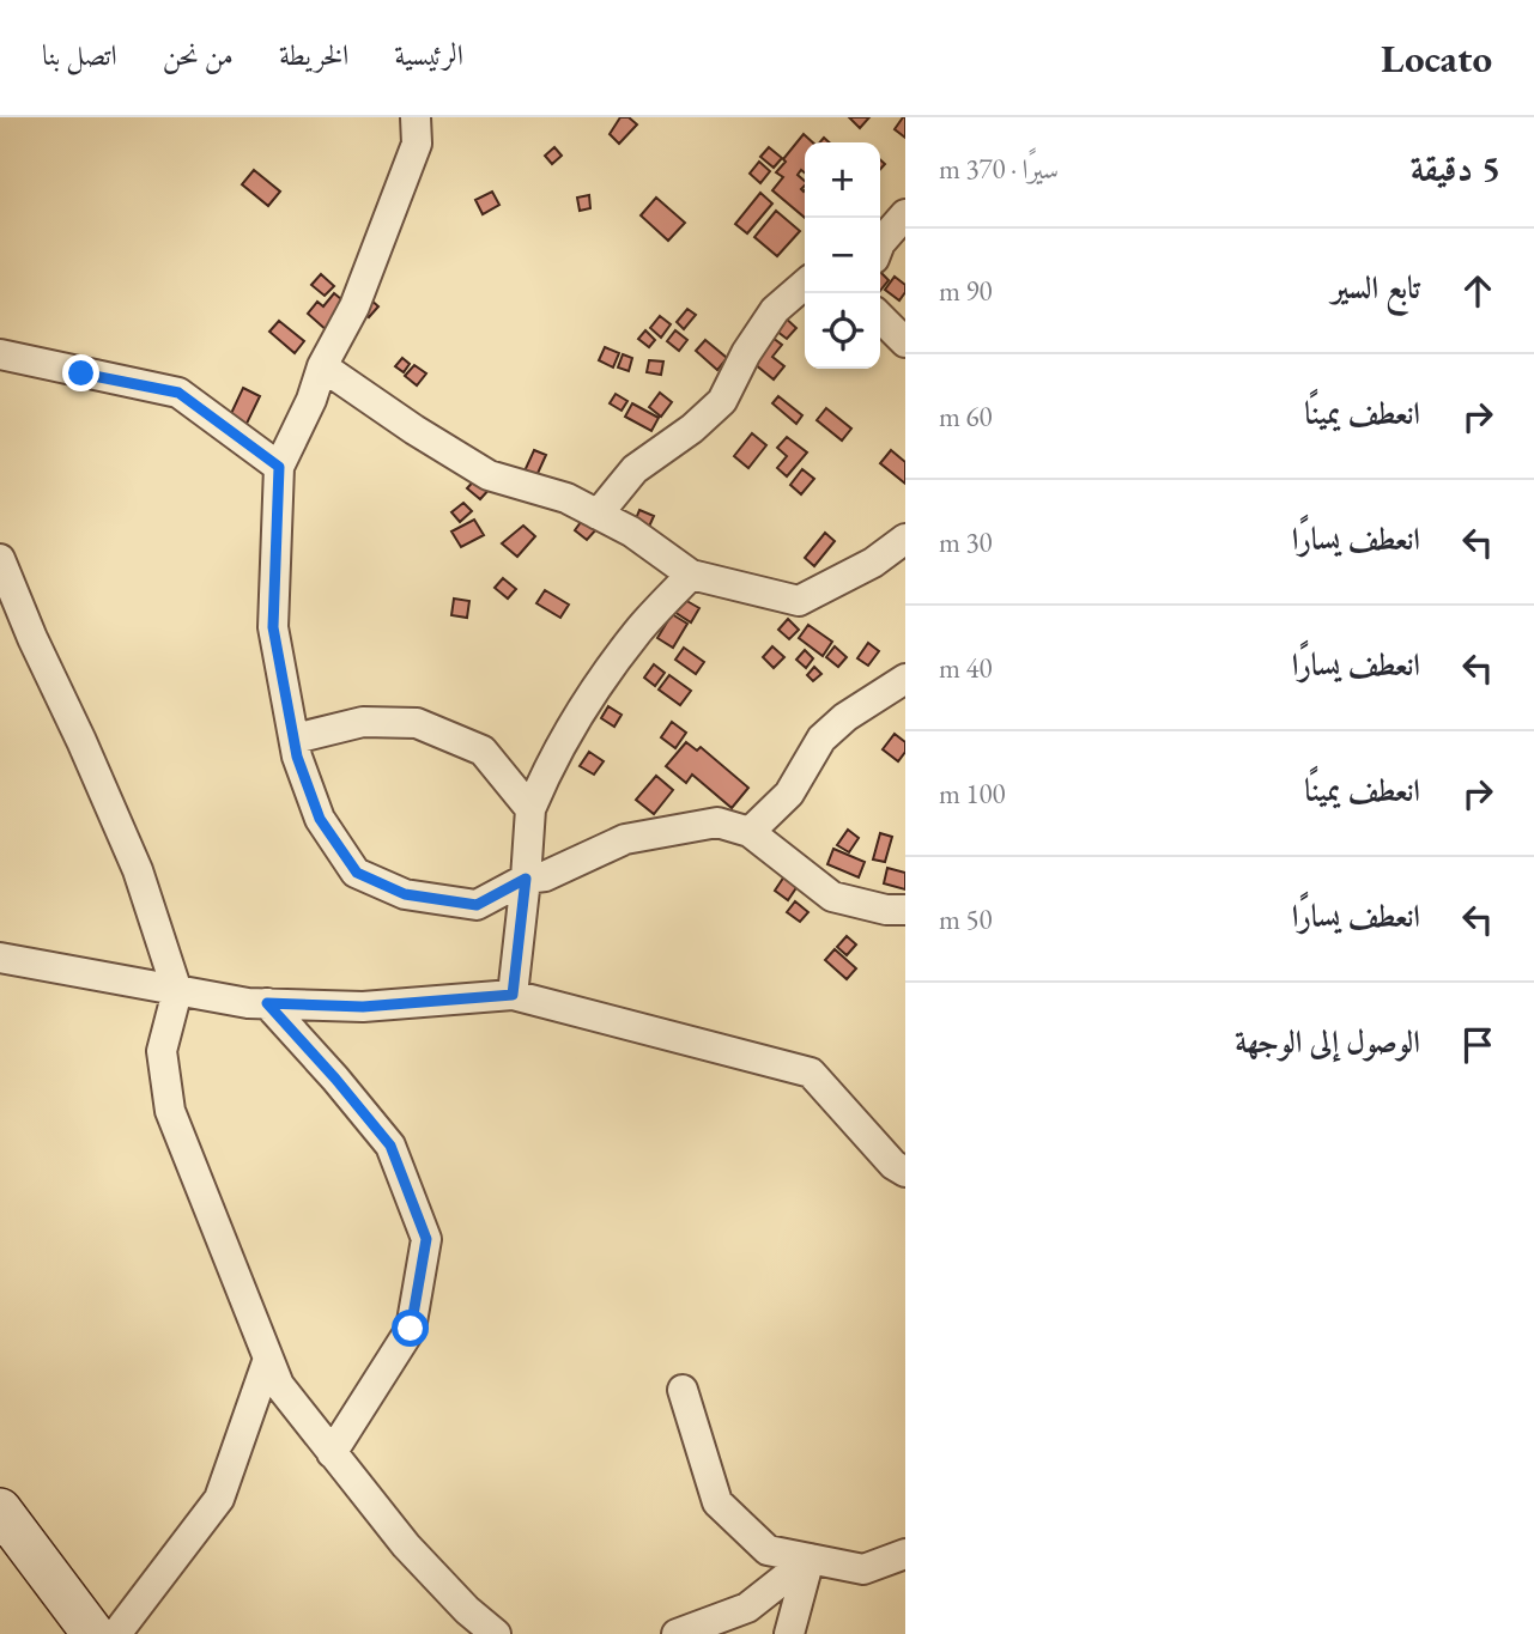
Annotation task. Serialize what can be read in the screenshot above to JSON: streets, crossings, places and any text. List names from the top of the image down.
{
  "page": {
    "header": "Locato",
    "nav": [
      "الرئيسية",
      "الخريطة",
      "من نحن",
      "اتصل بنا"
    ],
    "heading": ["5 دقيقة", "سيرًا · 370 m"],
    "map_buttons": ["+", "−"],
    "list": [
      ["تابع السير", "90 m"],
      ["انعطف يمينًا", "60 m"],
      ["انعطف يسارًا", "30 m"],
      ["انعطف يسارًا", "40 m"],
      ["انعطف يمينًا", "100 m"],
      ["انعطف يسارًا", "50 m"],
      "الوصول إلى الوجهة"
    ]
  }
}
